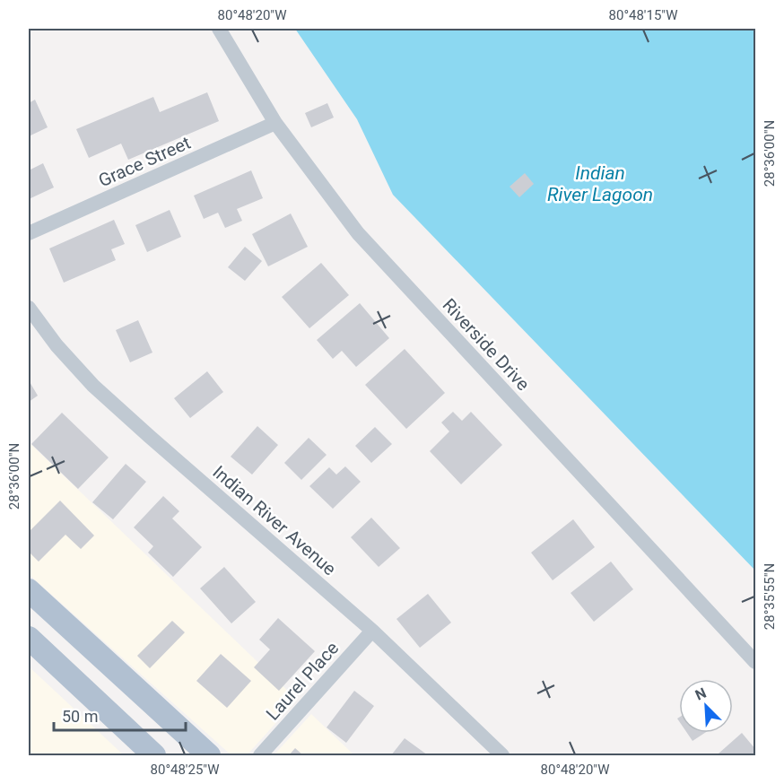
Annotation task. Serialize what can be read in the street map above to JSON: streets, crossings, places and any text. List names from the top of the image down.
{
  "streets": {
    "street": [
      "Grace Street",
      "Riverside Drive",
      "Indian River Avenue",
      "Laurel Place"
    ]
  },
  "crossings": [
    ["Grace Street", "Riverside Drive"],
    ["Indian River Avenue", "Laurel Place"]
  ],
  "water": ["Indian River Lagoon"],
  "scale_bar": "50 m",
  "north": "top left",
  "coordinates": [
    "80°48'20\"W",
    "80°48'15\"W",
    "28°36'00\"N",
    "28°35'55\"N",
    "80°48'25\"W"
  ]
}
